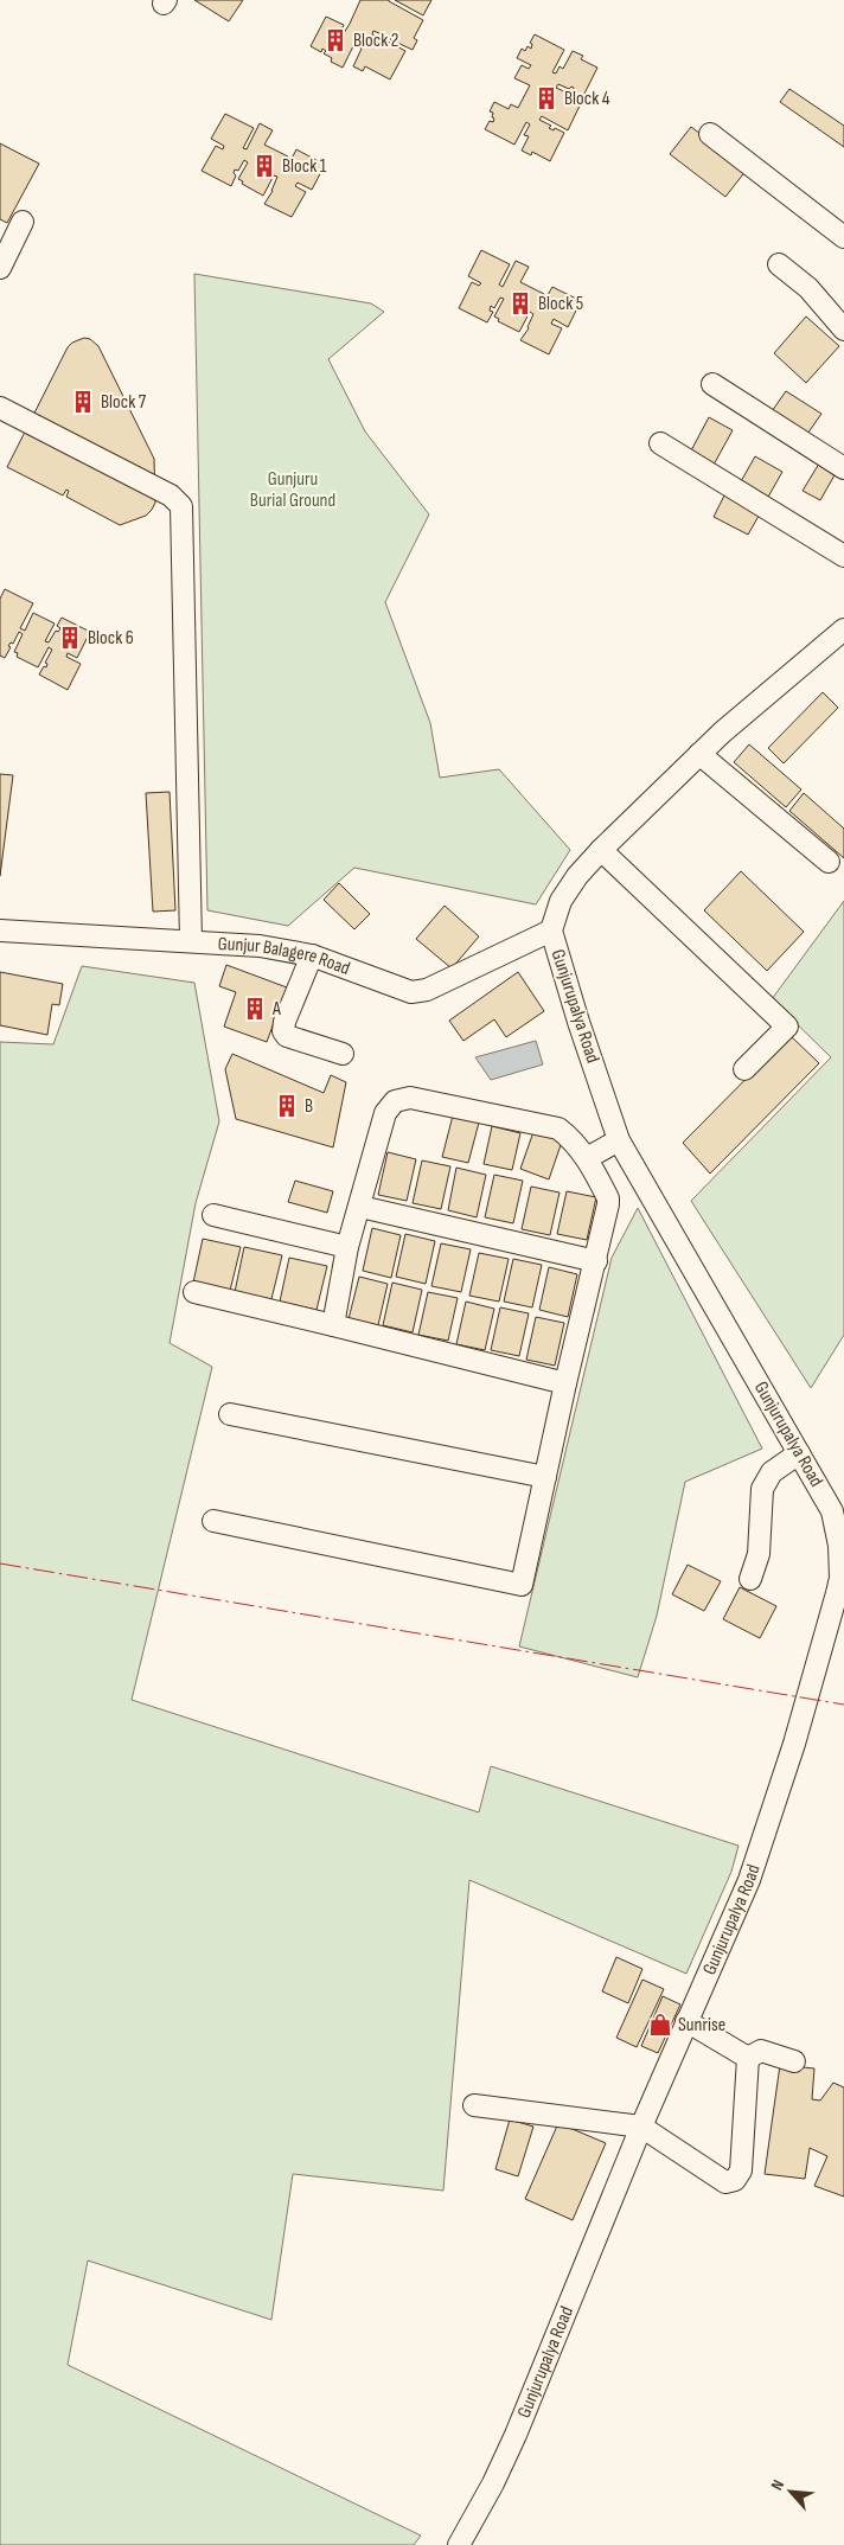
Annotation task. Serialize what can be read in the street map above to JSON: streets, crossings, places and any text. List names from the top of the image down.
{
  "streets": {
    "street": ["Gunjur Balagere Road", "Gunjurupalya Road"]
  },
  "crossings": [
    ["Gunjur Balagere Road", "Gunjurupalya Road"]
  ],
  "parks": ["Gunjuru Burial Ground"],
  "places": {
    "building": [
      "Block 2",
      "Block 4",
      "Block 1",
      "Block 5",
      "Block 7",
      "Block 6",
      "A",
      "B"
    ],
    "shop": ["Sunrise"]
  },
  "north": "top left"
}
